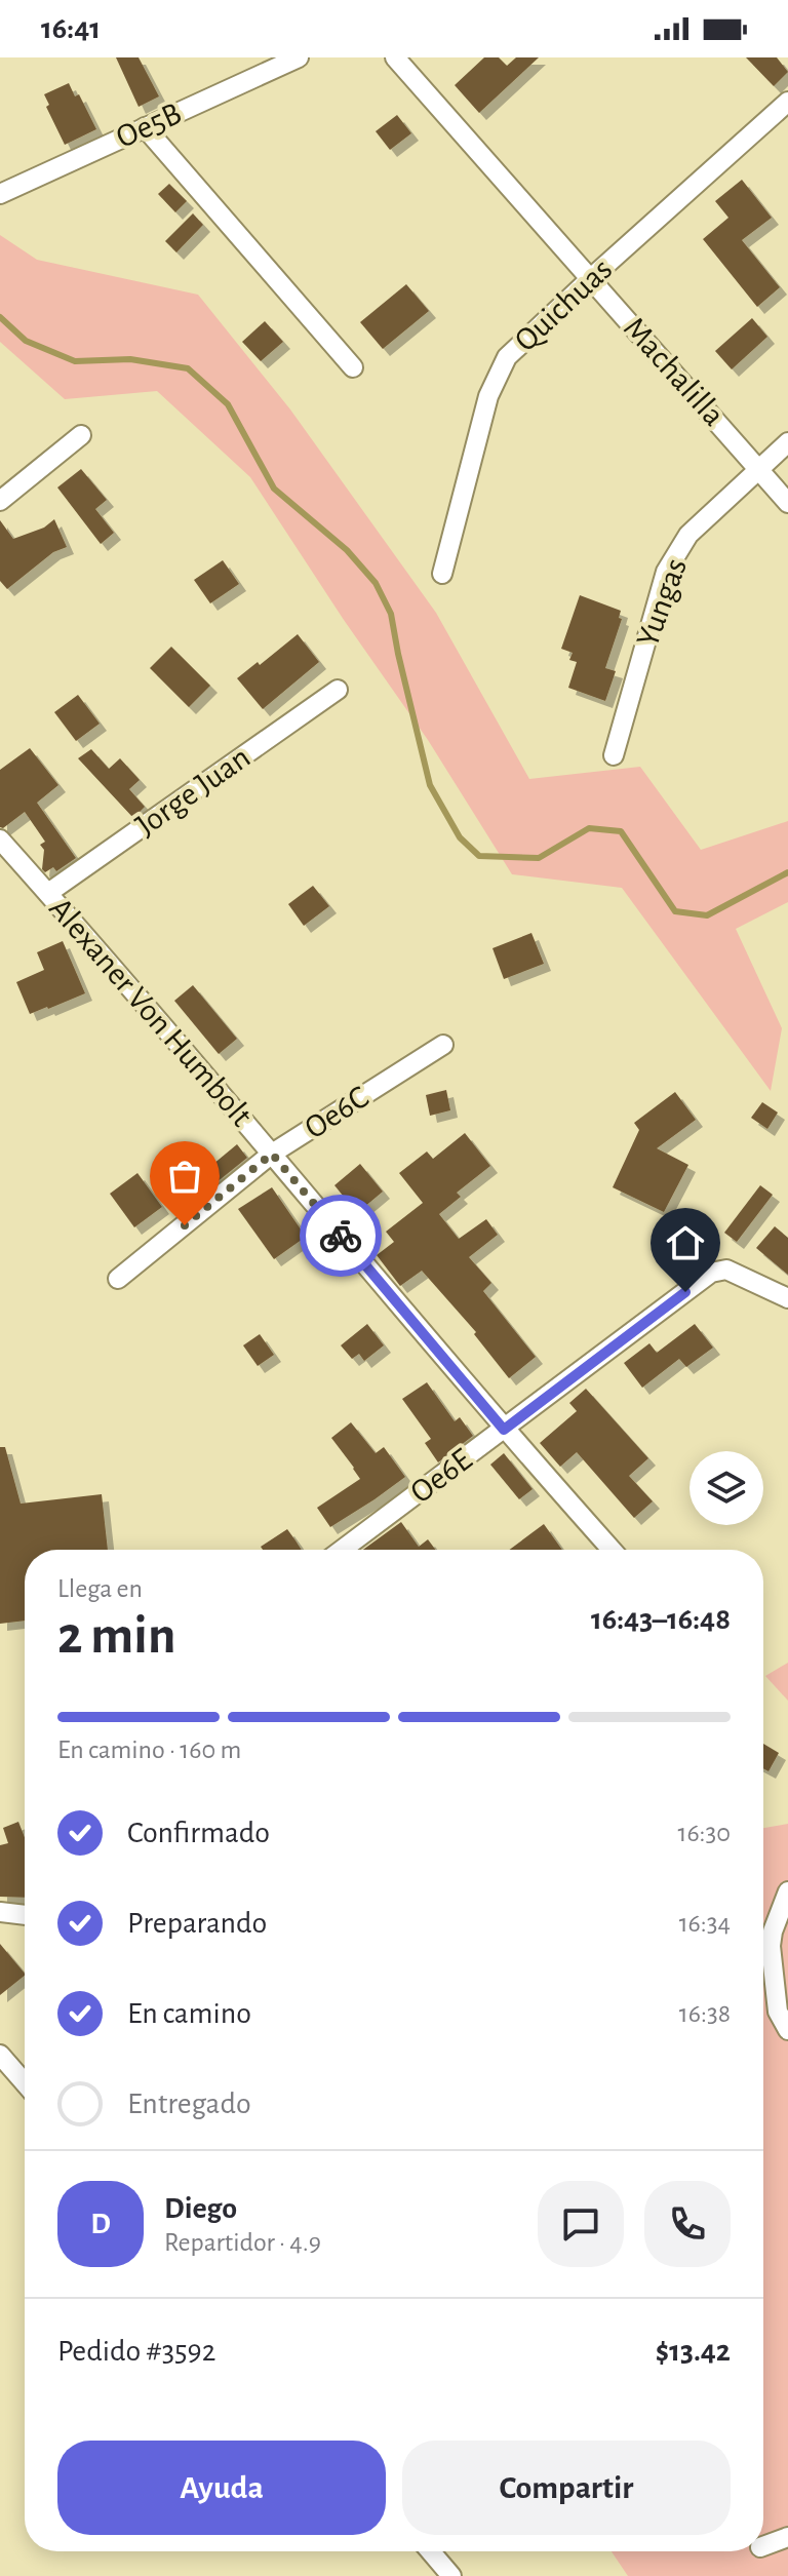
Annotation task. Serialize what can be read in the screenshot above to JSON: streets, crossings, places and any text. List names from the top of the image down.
{
  "streets": {
    "street": [
      "Oe5B",
      "Quichuas",
      "Machalilla",
      "Yungas",
      "Jorge Juan",
      "Alexaner Von Humbolt",
      "Oe6C",
      "Oe6E"
    ]
  },
  "crossings": [
    ["Quichuas", "Machalilla"],
    ["Machalilla", "Yungas"],
    ["Jorge Juan", "Alexaner Von Humbolt"],
    ["Alexaner Von Humbolt", "Oe6C"],
    ["Alexaner Von Humbolt", "Oe6E"]
  ],
  "page": {
    "status": "16:41",
    "heading": ["2 min", "Llega en", "16:43–16:48"],
    "panel": [
      "Diego",
      "Repartidor · 4.9",
      "Pedido #3592",
      "$13.42"
    ],
    "bar": "En camino · 160 m",
    "list": [
      ["Confirmado", "16:30"],
      ["Preparando", "16:34"],
      ["En camino", "16:38"],
      "Entregado"
    ],
    "round": "D",
    "buttons": ["Ayuda", "Compartir"]
  }
}
